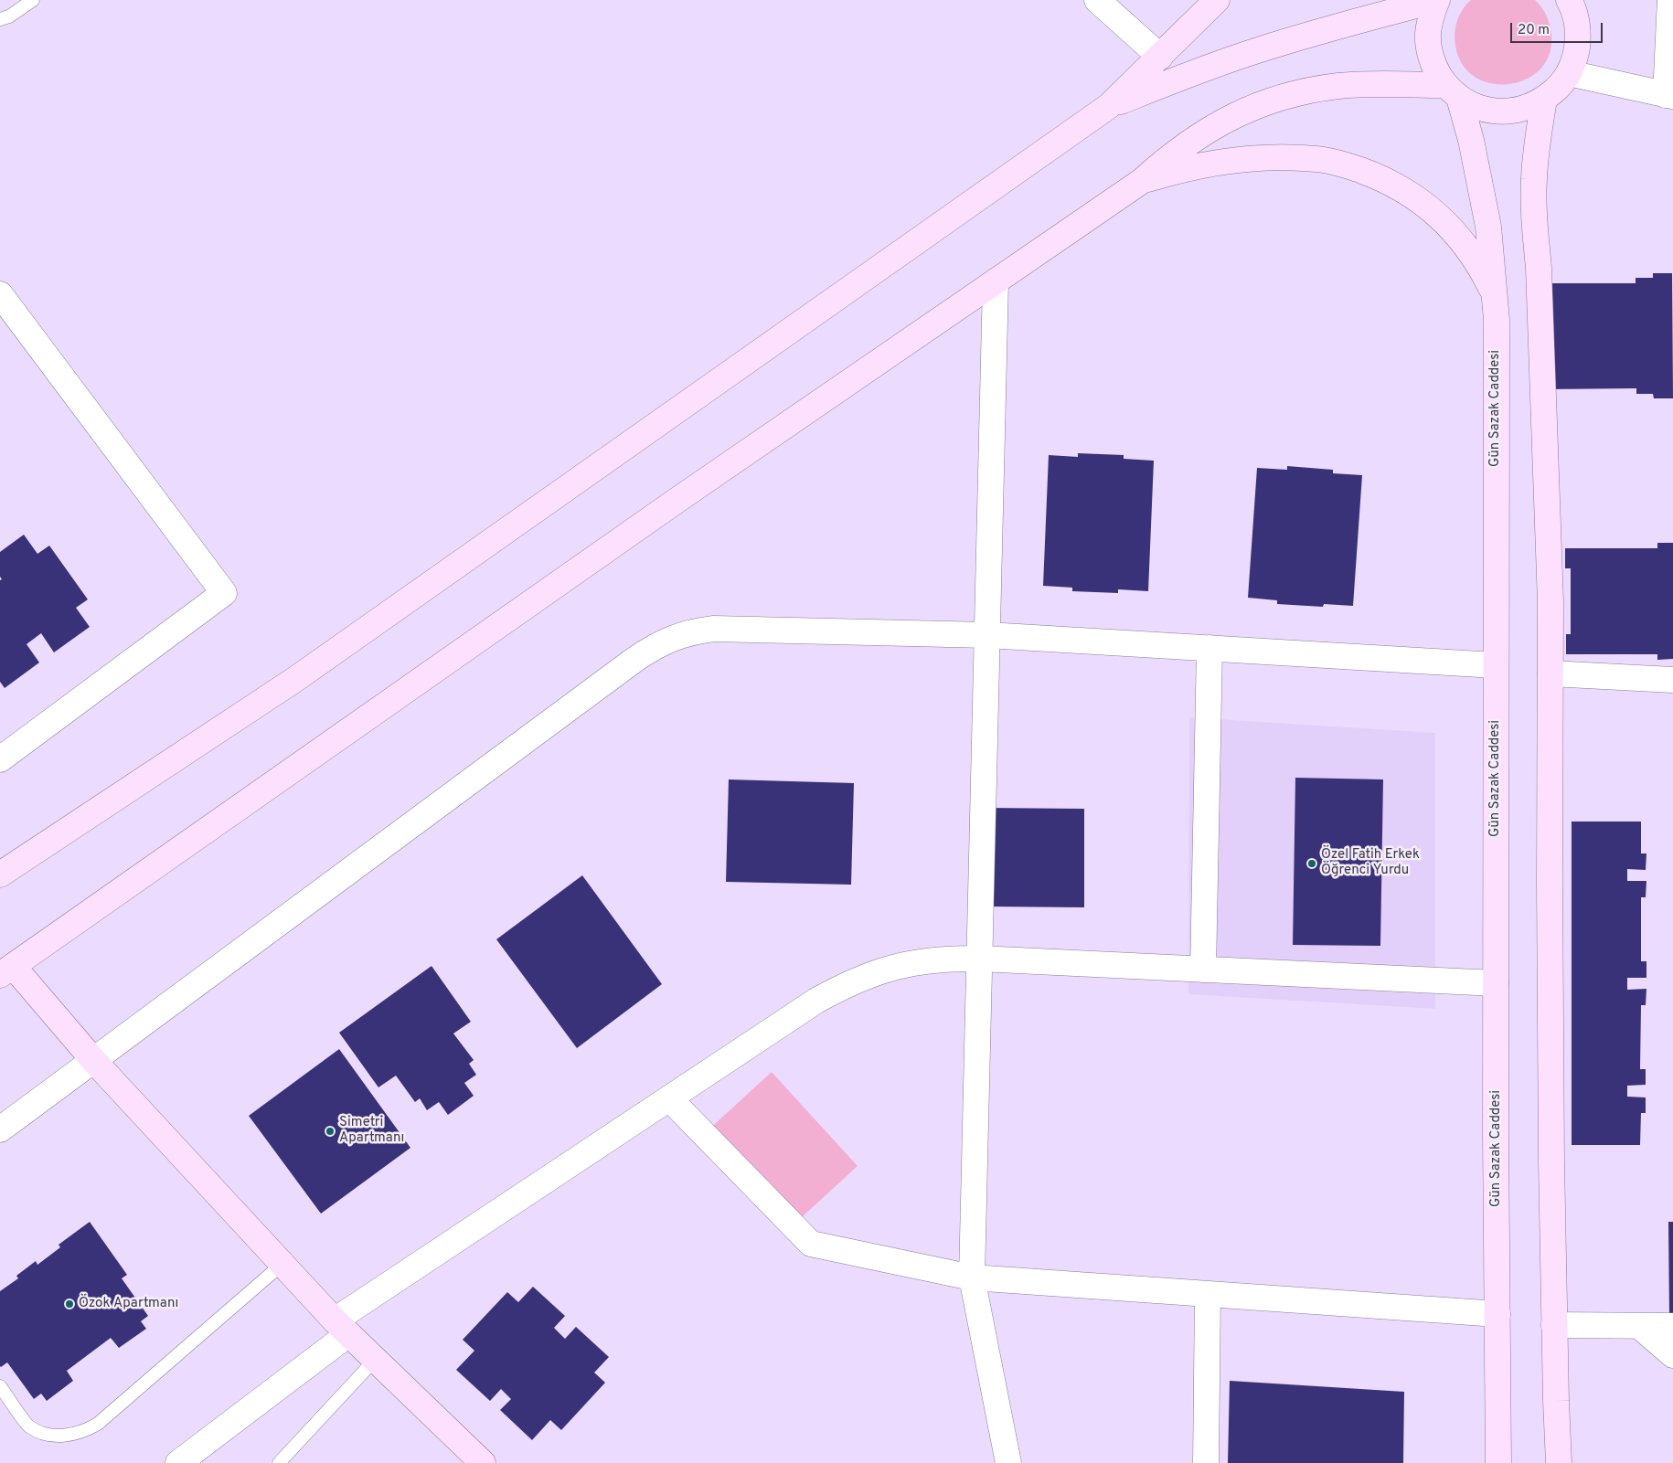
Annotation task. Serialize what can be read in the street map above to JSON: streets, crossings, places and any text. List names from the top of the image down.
{
  "streets": {
    "street": ["Gün Sazak Caddesi"]
  },
  "places": ["Özel Fatih Erkek Öğrenci Yurdu", "Simetri Apartmanı", "Özok Apartmanı"],
  "scale_bar": "20 m"
}
